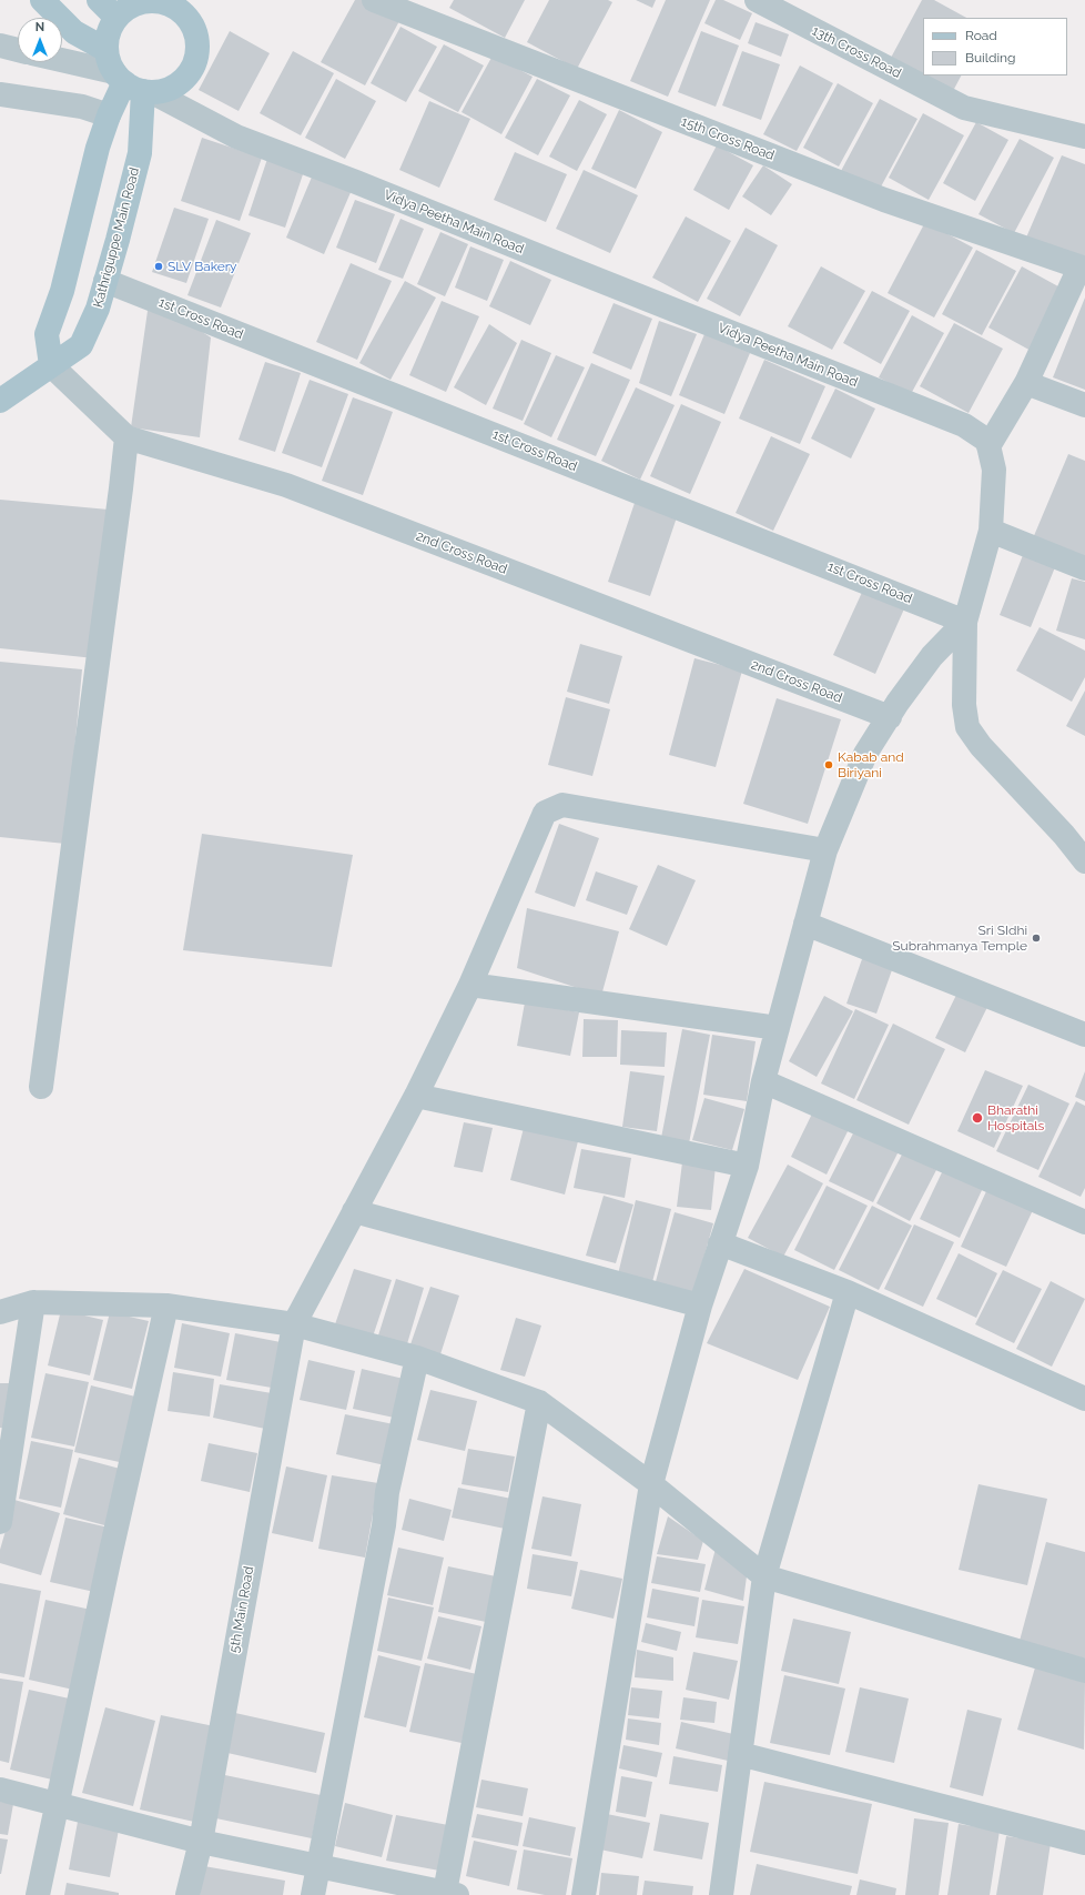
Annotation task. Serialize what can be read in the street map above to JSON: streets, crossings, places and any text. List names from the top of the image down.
{
  "streets": {
    "main road": ["Kathriguppe Main Road"],
    "street": [
      "13th Cross Road",
      "15th Cross Road",
      "Vidya Peetha Main Road",
      "1st Cross Road",
      "2nd Cross Road",
      "5th Main Road"
    ]
  },
  "crossings": [
    ["Vidya Peetha Main Road", "Kathriguppe Main Road"],
    ["Kathriguppe Main Road", "1st Cross Road"],
    ["Kathriguppe Main Road", "2nd Cross Road"]
  ],
  "places": [
    "SLV Bakery",
    "Kabab and Biriyani",
    "Sri SIdhi Subrahmanya Temple",
    "Bharathi Hospitals"
  ],
  "legend": ["Road", "Building"],
  "north": "top"
}
